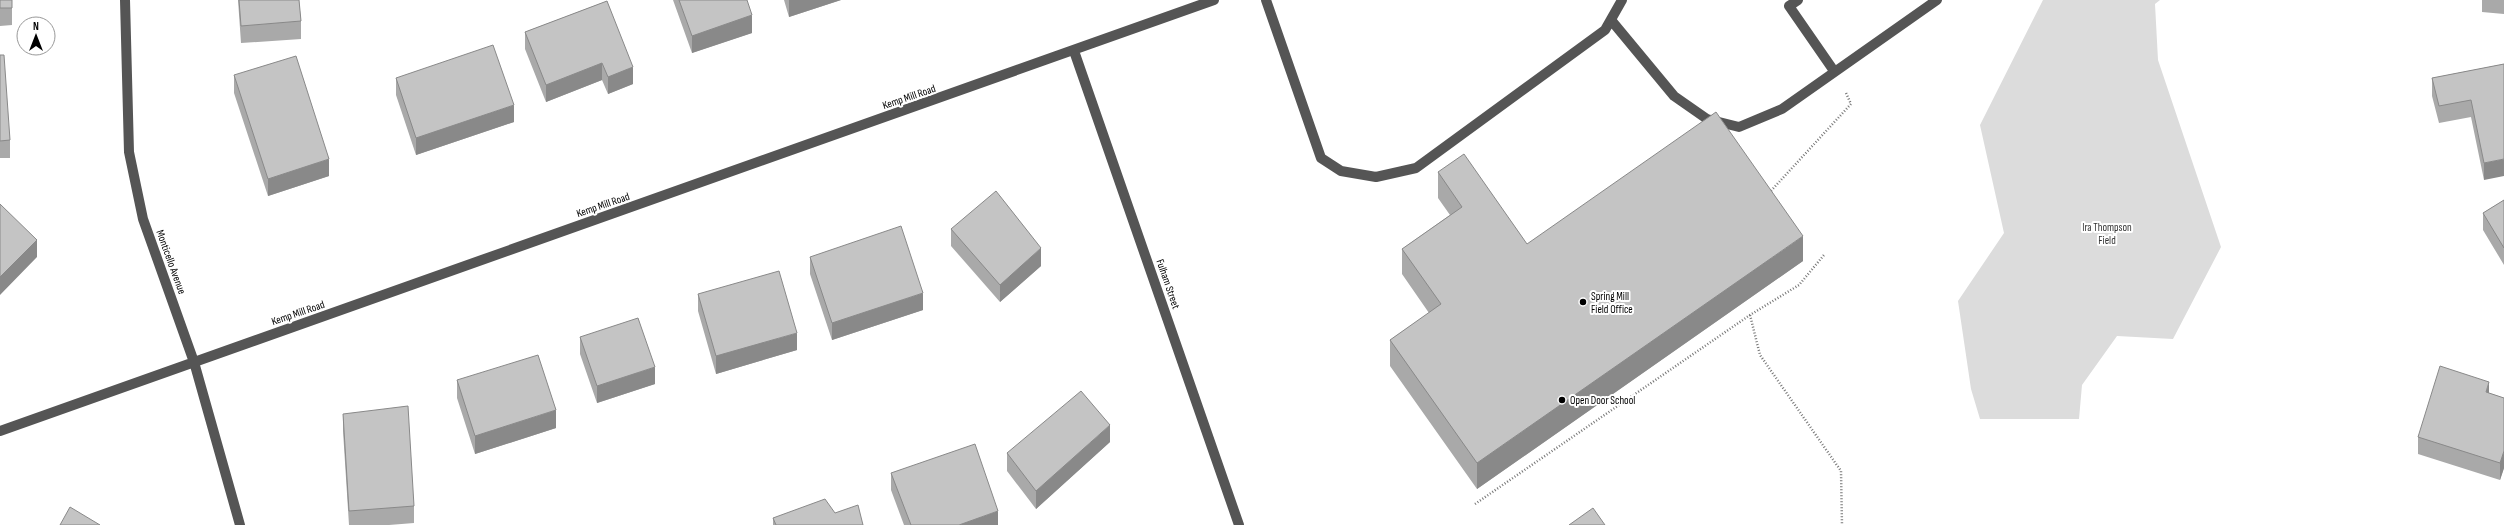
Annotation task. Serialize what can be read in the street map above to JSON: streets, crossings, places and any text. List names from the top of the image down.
{
  "streets": {
    "street": ["Kemp Mill Road", "Monticello Avenue", "Fulham Street"]
  },
  "crossings": [
    ["Kemp Mill Road", "Monticello Avenue"],
    ["Kemp Mill Road", "Fulham Street"]
  ],
  "parks": ["Ira Thompson Field"],
  "places": ["Spring Mill Field Office", "Open Door School"],
  "north": "top"
}
